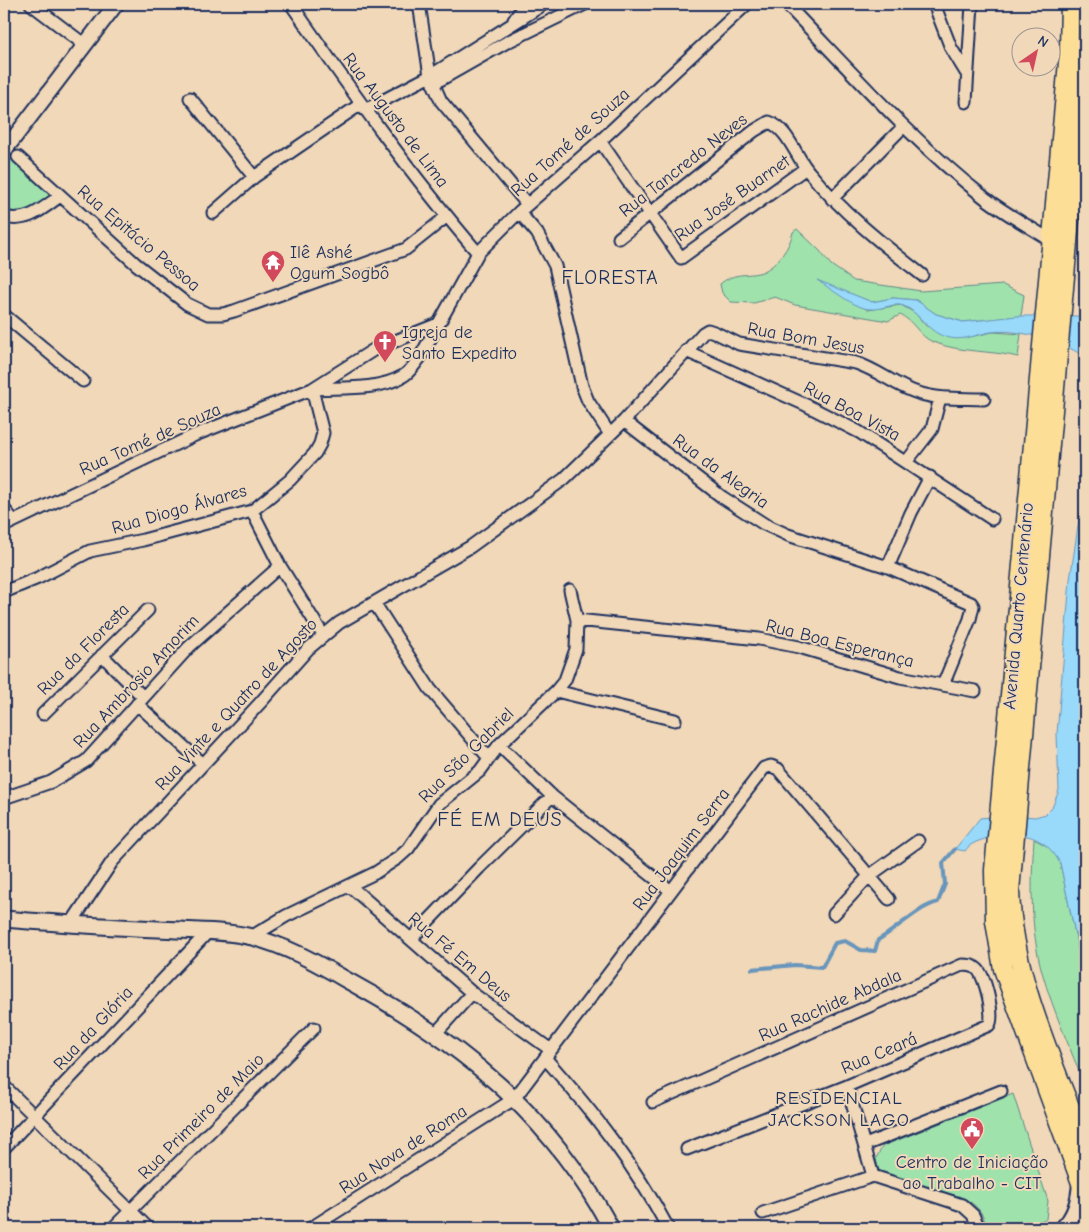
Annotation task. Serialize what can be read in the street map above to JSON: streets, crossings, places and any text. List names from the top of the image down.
{
  "streets": {
    "main road": ["Avenida Quarto Centenário"],
    "street": [
      "Rua Augusto de Lima",
      "Rua Tomé de Souza",
      "Rua Tancredo Neves",
      "Rua José Buarnet",
      "Rua Epitácio Pessoa",
      "Rua Bom Jesus",
      "Rua Boa Vista",
      "Rua da Alegria",
      "Rua Diogo Álvares",
      "Rua Boa Esperança",
      "Rua da Floresta",
      "Rua Ambrosio Amorim",
      "Rua Vinte e Quatro de Agosto",
      "Rua São Gabriel",
      "Rua Joaquim Serra",
      "Rua Fé Em Deus",
      "Rua Rachide Abdala",
      "Rua da Glória",
      "Rua Ceará",
      "Rua Primeiro de Maio",
      "Rua Nova de Roma"
    ]
  },
  "crossings": [
    ["Rua Augusto de Lima", "Rua Tomé de Souza"],
    ["Rua Augusto de Lima", "Rua Epitácio Pessoa"],
    ["Rua Tomé de Souza", "Rua Diogo Álvares"],
    ["Rua Tancredo Neves", "Rua José Buarnet"],
    ["Rua Bom Jesus", "Rua Vinte e Quatro de Agosto"],
    ["Rua Boa Vista", "Rua Vinte e Quatro de Agosto"],
    ["Rua da Alegria", "Rua Boa Esperança"],
    ["Rua da Alegria", "Rua Vinte e Quatro de Agosto"],
    ["Rua Boa Esperança", "Rua São Gabriel"],
    ["Rua São Gabriel", "Rua Fé Em Deus"],
    ["Rua Joaquim Serra", "Rua Fé Em Deus"],
    ["Rua Joaquim Serra", "Rua Nova de Roma"],
    ["Rua Rachide Abdala", "Rua Ceará"]
  ],
  "districts": ["FLORESTA", "FÉ EM DEUS", "RESIDENCIAL JACKSON LAGO"],
  "places": {
    "temple": ["Ilê Ashé Ogum Sogbô"],
    "church": ["Igreja de Santo Expedito"],
    "public building": ["Centro de Iniciação ao Trabalho - CIT"]
  },
  "north": "top right"
}
